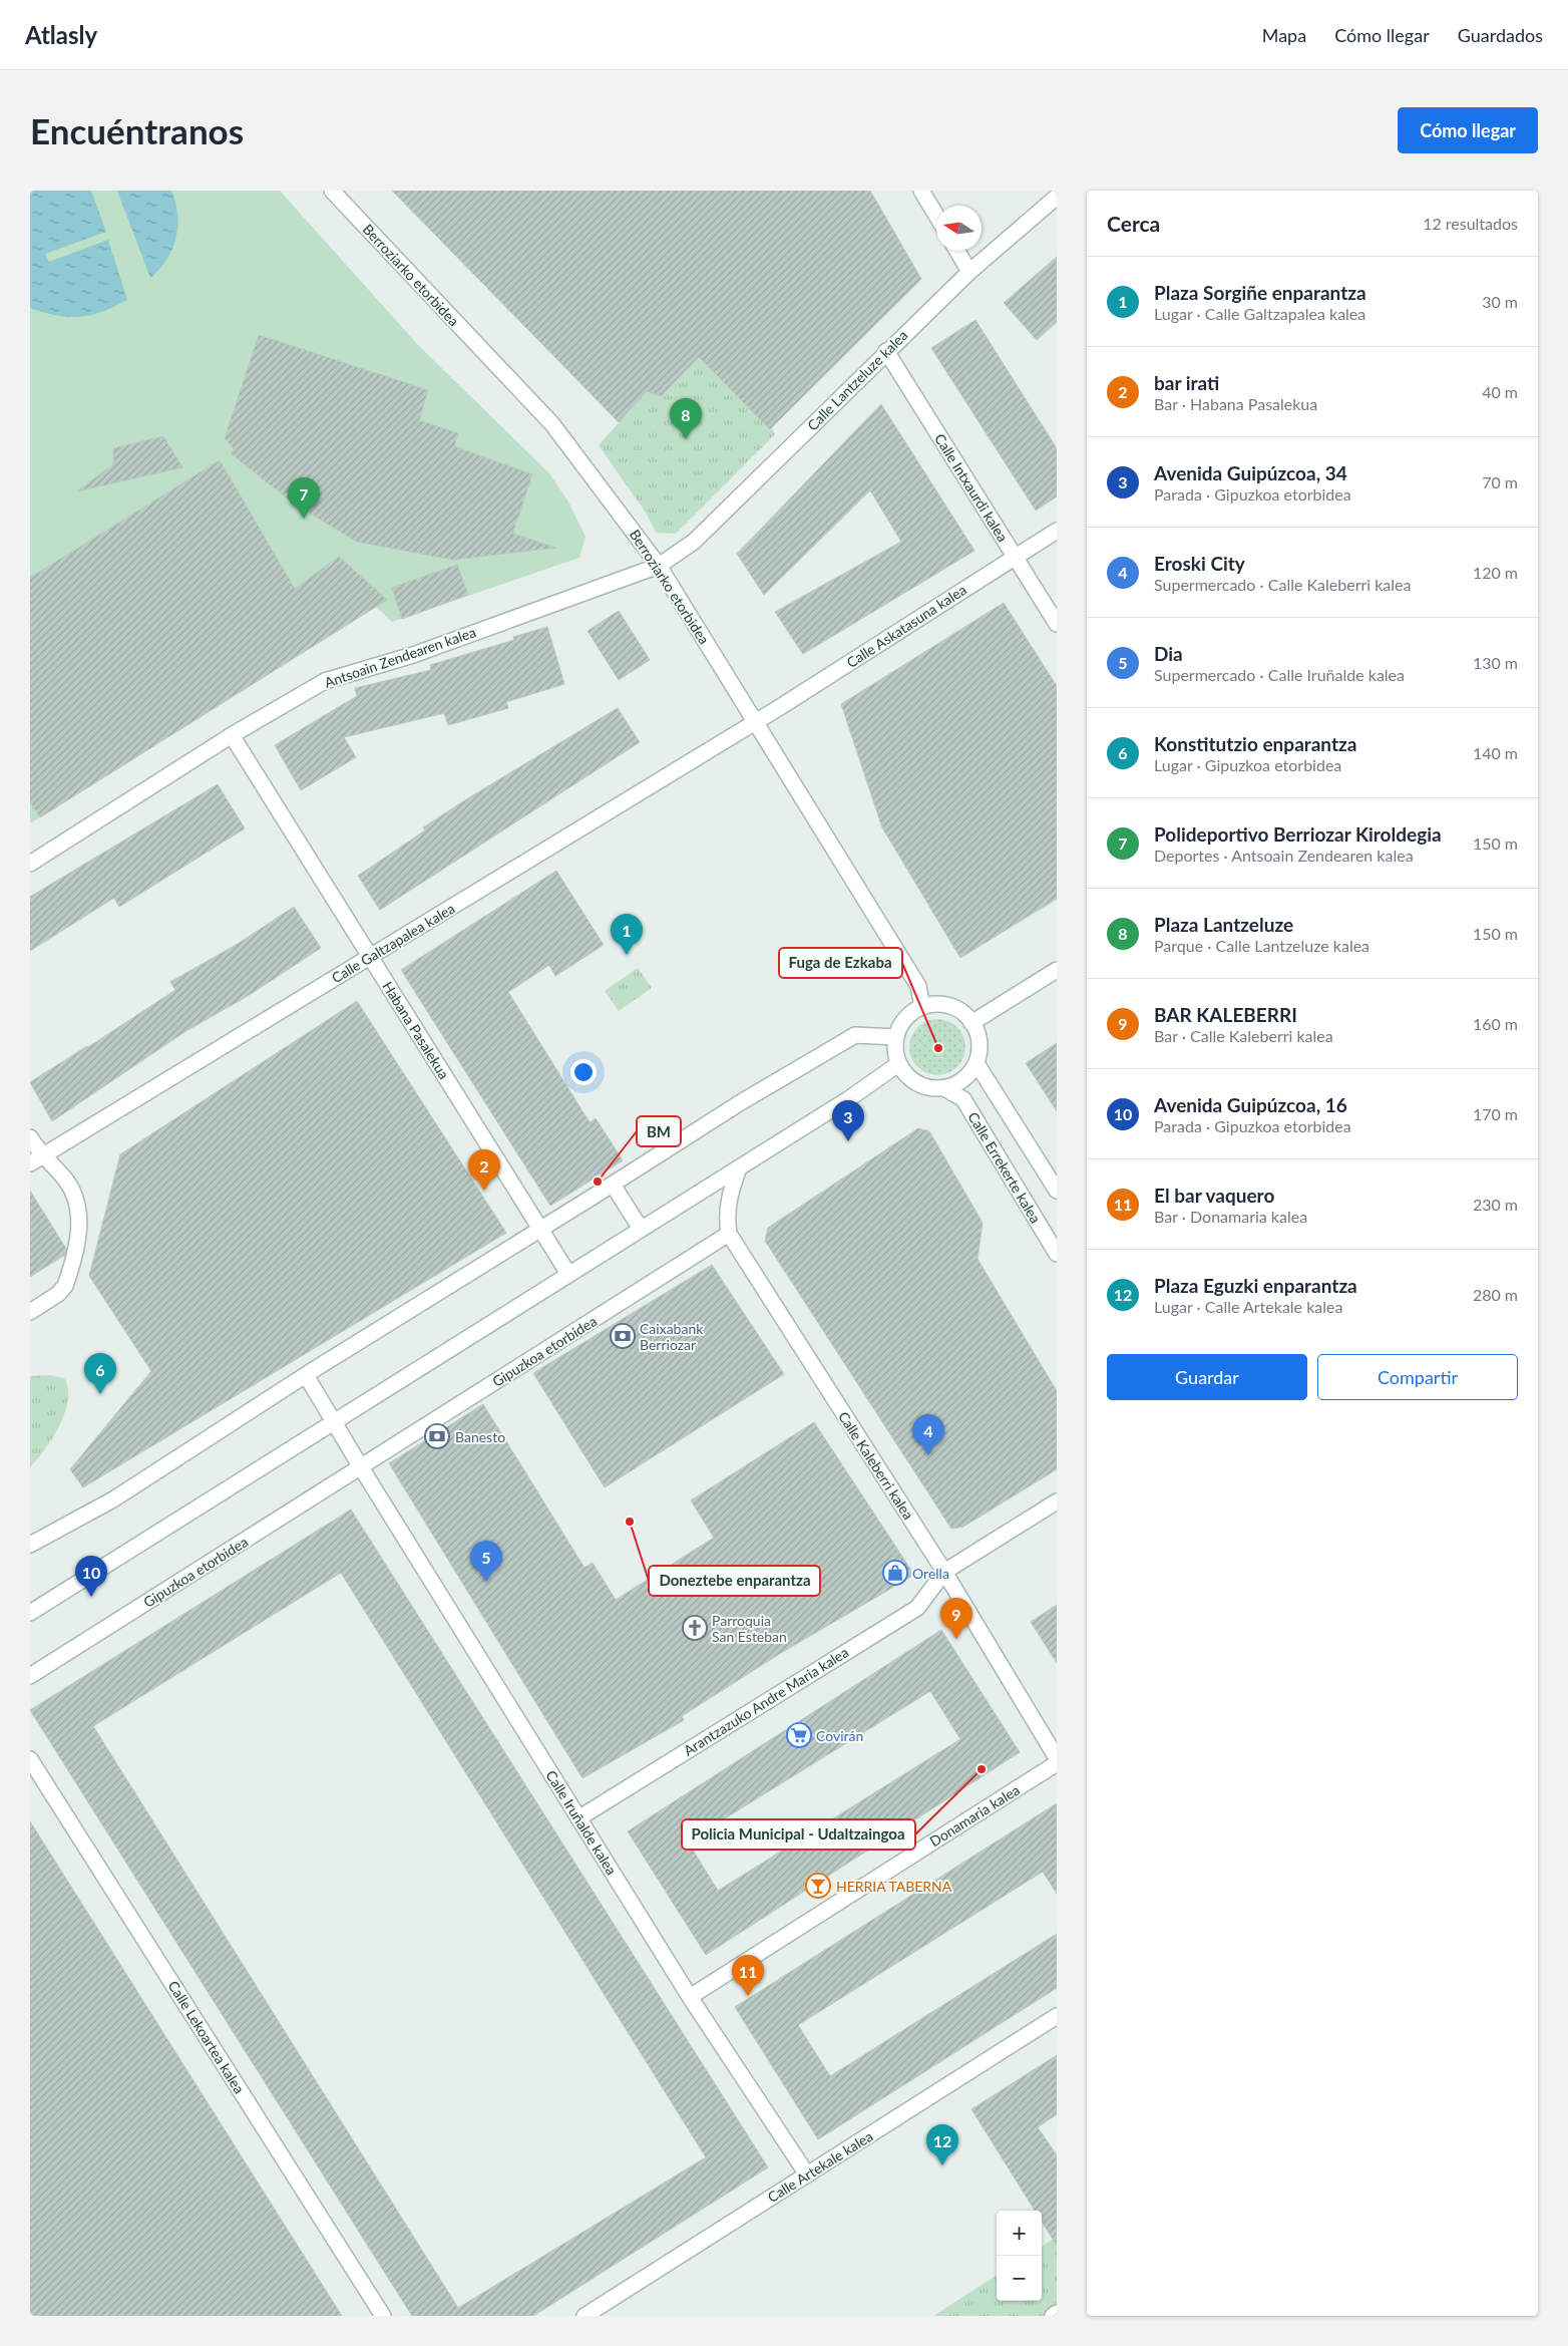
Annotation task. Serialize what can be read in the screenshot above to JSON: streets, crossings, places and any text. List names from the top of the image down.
{
  "streets": {
    "street": [
      "Berroziarko etorbidea",
      "Calle Lantzeluze kalea",
      "Calle Intxaurdi kalea",
      "Calle Askatasuna kalea",
      "Antsoain Zendearen kalea",
      "Calle Galtzapalea kalea",
      "Habana Pasalekua",
      "Calle Errekerte kalea",
      "Gipuzkoa etorbidea",
      "Calle Kaleberri kalea",
      "Arantzazuko Andre Maria kalea",
      "Donamaria kalea",
      "Calle Iruñalde kalea",
      "Calle Lekoartea kalea",
      "Calle Artekale kalea"
    ]
  },
  "crossings": [
    ["Berroziarko etorbidea", "Calle Lantzeluze kalea"],
    ["Berroziarko etorbidea", "Calle Askatasuna kalea"],
    ["Berroziarko etorbidea", "Antsoain Zendearen kalea"],
    ["Berroziarko etorbidea", "Calle Galtzapalea kalea"],
    ["Berroziarko etorbidea", "Calle Errekerte kalea"],
    ["Calle Lantzeluze kalea", "Calle Intxaurdi kalea"],
    ["Calle Lantzeluze kalea", "Antsoain Zendearen kalea"],
    ["Calle Intxaurdi kalea", "Calle Askatasuna kalea"],
    ["Calle Askatasuna kalea", "Calle Galtzapalea kalea"],
    ["Antsoain Zendearen kalea", "Habana Pasalekua"],
    ["Calle Galtzapalea kalea", "Habana Pasalekua"],
    ["Gipuzkoa etorbidea", "Calle Kaleberri kalea"],
    ["Gipuzkoa etorbidea", "Calle Iruñalde kalea"],
    ["Calle Kaleberri kalea", "Arantzazuko Andre Maria kalea"],
    ["Arantzazuko Andre Maria kalea", "Calle Iruñalde kalea"],
    ["Donamaria kalea", "Calle Iruñalde kalea"],
    ["Calle Iruñalde kalea", "Calle Artekale kalea"]
  ],
  "places": {
    "other": [
      "Fuga de Ezkaba",
      "BM",
      "Doneztebe enparantza",
      "Policia Municipal - Udaltzaingoa"
    ],
    "bank": ["Caixabank Berriozar", "Banesto"],
    "shop": ["Orella"],
    "church": ["Parroquia San Esteban"],
    "supermarket": ["Covirán"],
    "bar": ["HERRIA TABERNA"]
  },
  "north": "left",
  "page": {
    "header": "Atlasly",
    "nav": ["Mapa", "Cómo llegar", "Guardados"],
    "buttons": [
      "Cómo llegar",
      ["Guardar", "Compartir"]
    ],
    "title": "Encuéntranos",
    "heading": ["Cerca", "12 resultados"],
    "list": [
      {
        "mark": "1",
        "name": "Plaza Sorgiñe enparantza",
        "note": "Lugar · Calle Galtzapalea kalea",
        "value": "30 m"
      },
      {
        "mark": "2",
        "name": "bar irati",
        "note": "Bar · Habana Pasalekua",
        "value": "40 m"
      },
      {
        "mark": "3",
        "name": "Avenida Guipúzcoa, 34",
        "note": "Parada · Gipuzkoa etorbidea",
        "value": "70 m"
      },
      {
        "mark": "4",
        "name": "Eroski City",
        "note": "Supermercado · Calle Kaleberri kalea",
        "value": "120 m"
      },
      {
        "mark": "5",
        "name": "Dia",
        "note": "Supermercado · Calle Iruñalde kalea",
        "value": "130 m"
      },
      {
        "mark": "6",
        "name": "Konstitutzio enparantza",
        "note": "Lugar · Gipuzkoa etorbidea",
        "value": "140 m"
      },
      {
        "mark": "7",
        "name": "Polideportivo Berriozar Kiroldegia",
        "note": "Deportes · Antsoain Zendearen kalea",
        "value": "150 m"
      },
      {
        "mark": "8",
        "name": "Plaza Lantzeluze",
        "note": "Parque · Calle Lantzeluze kalea",
        "value": "150 m"
      },
      {
        "mark": "9",
        "name": "BAR KALEBERRI",
        "note": "Bar · Calle Kaleberri kalea",
        "value": "160 m"
      },
      {
        "mark": "10",
        "name": "Avenida Guipúzcoa, 16",
        "note": "Parada · Gipuzkoa etorbidea",
        "value": "170 m"
      },
      {
        "mark": "11",
        "name": "El bar vaquero",
        "note": "Bar · Donamaria kalea",
        "value": "230 m"
      },
      {
        "mark": "12",
        "name": "Plaza Eguzki enparantza",
        "note": "Lugar · Calle Artekale kalea",
        "value": "280 m"
      }
    ],
    "pins": [
      "8",
      "7",
      "1",
      "3",
      "2",
      "6",
      "4",
      "5",
      "10",
      "9",
      "11",
      "12"
    ],
    "map_buttons": ["+", "−"]
  }
}
